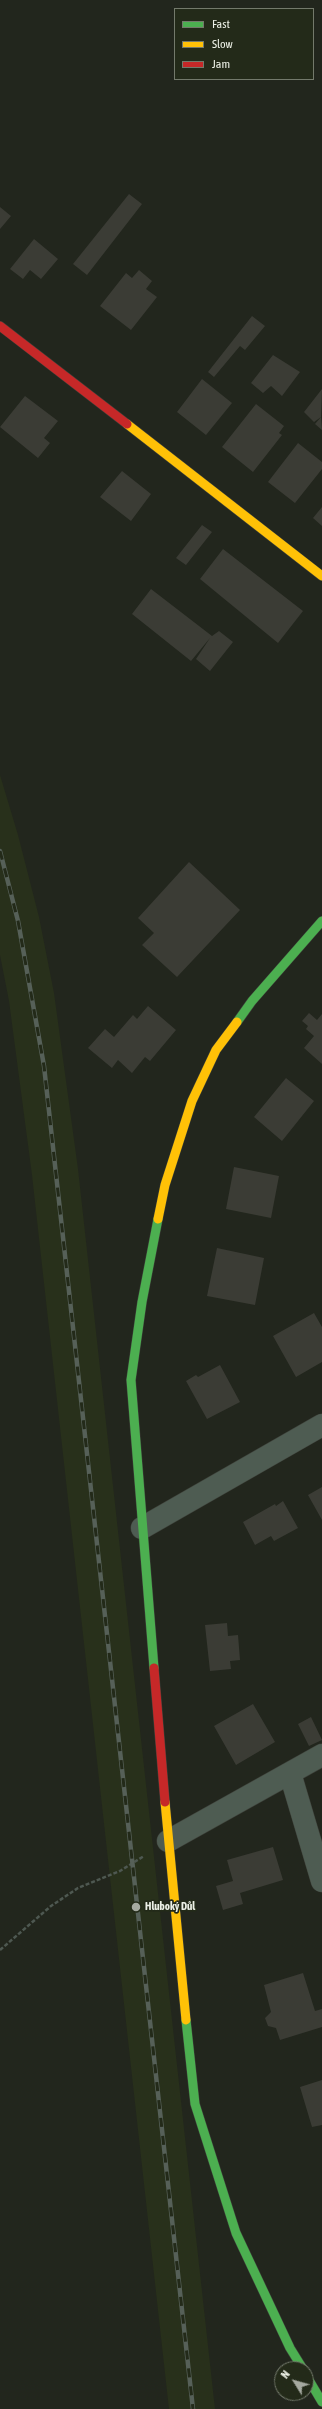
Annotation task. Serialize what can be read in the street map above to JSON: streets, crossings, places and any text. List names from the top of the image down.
{
  "places": ["Hluboký Důl"],
  "legend": ["Fast", "Slow", "Jam"],
  "north": "top left"
}
